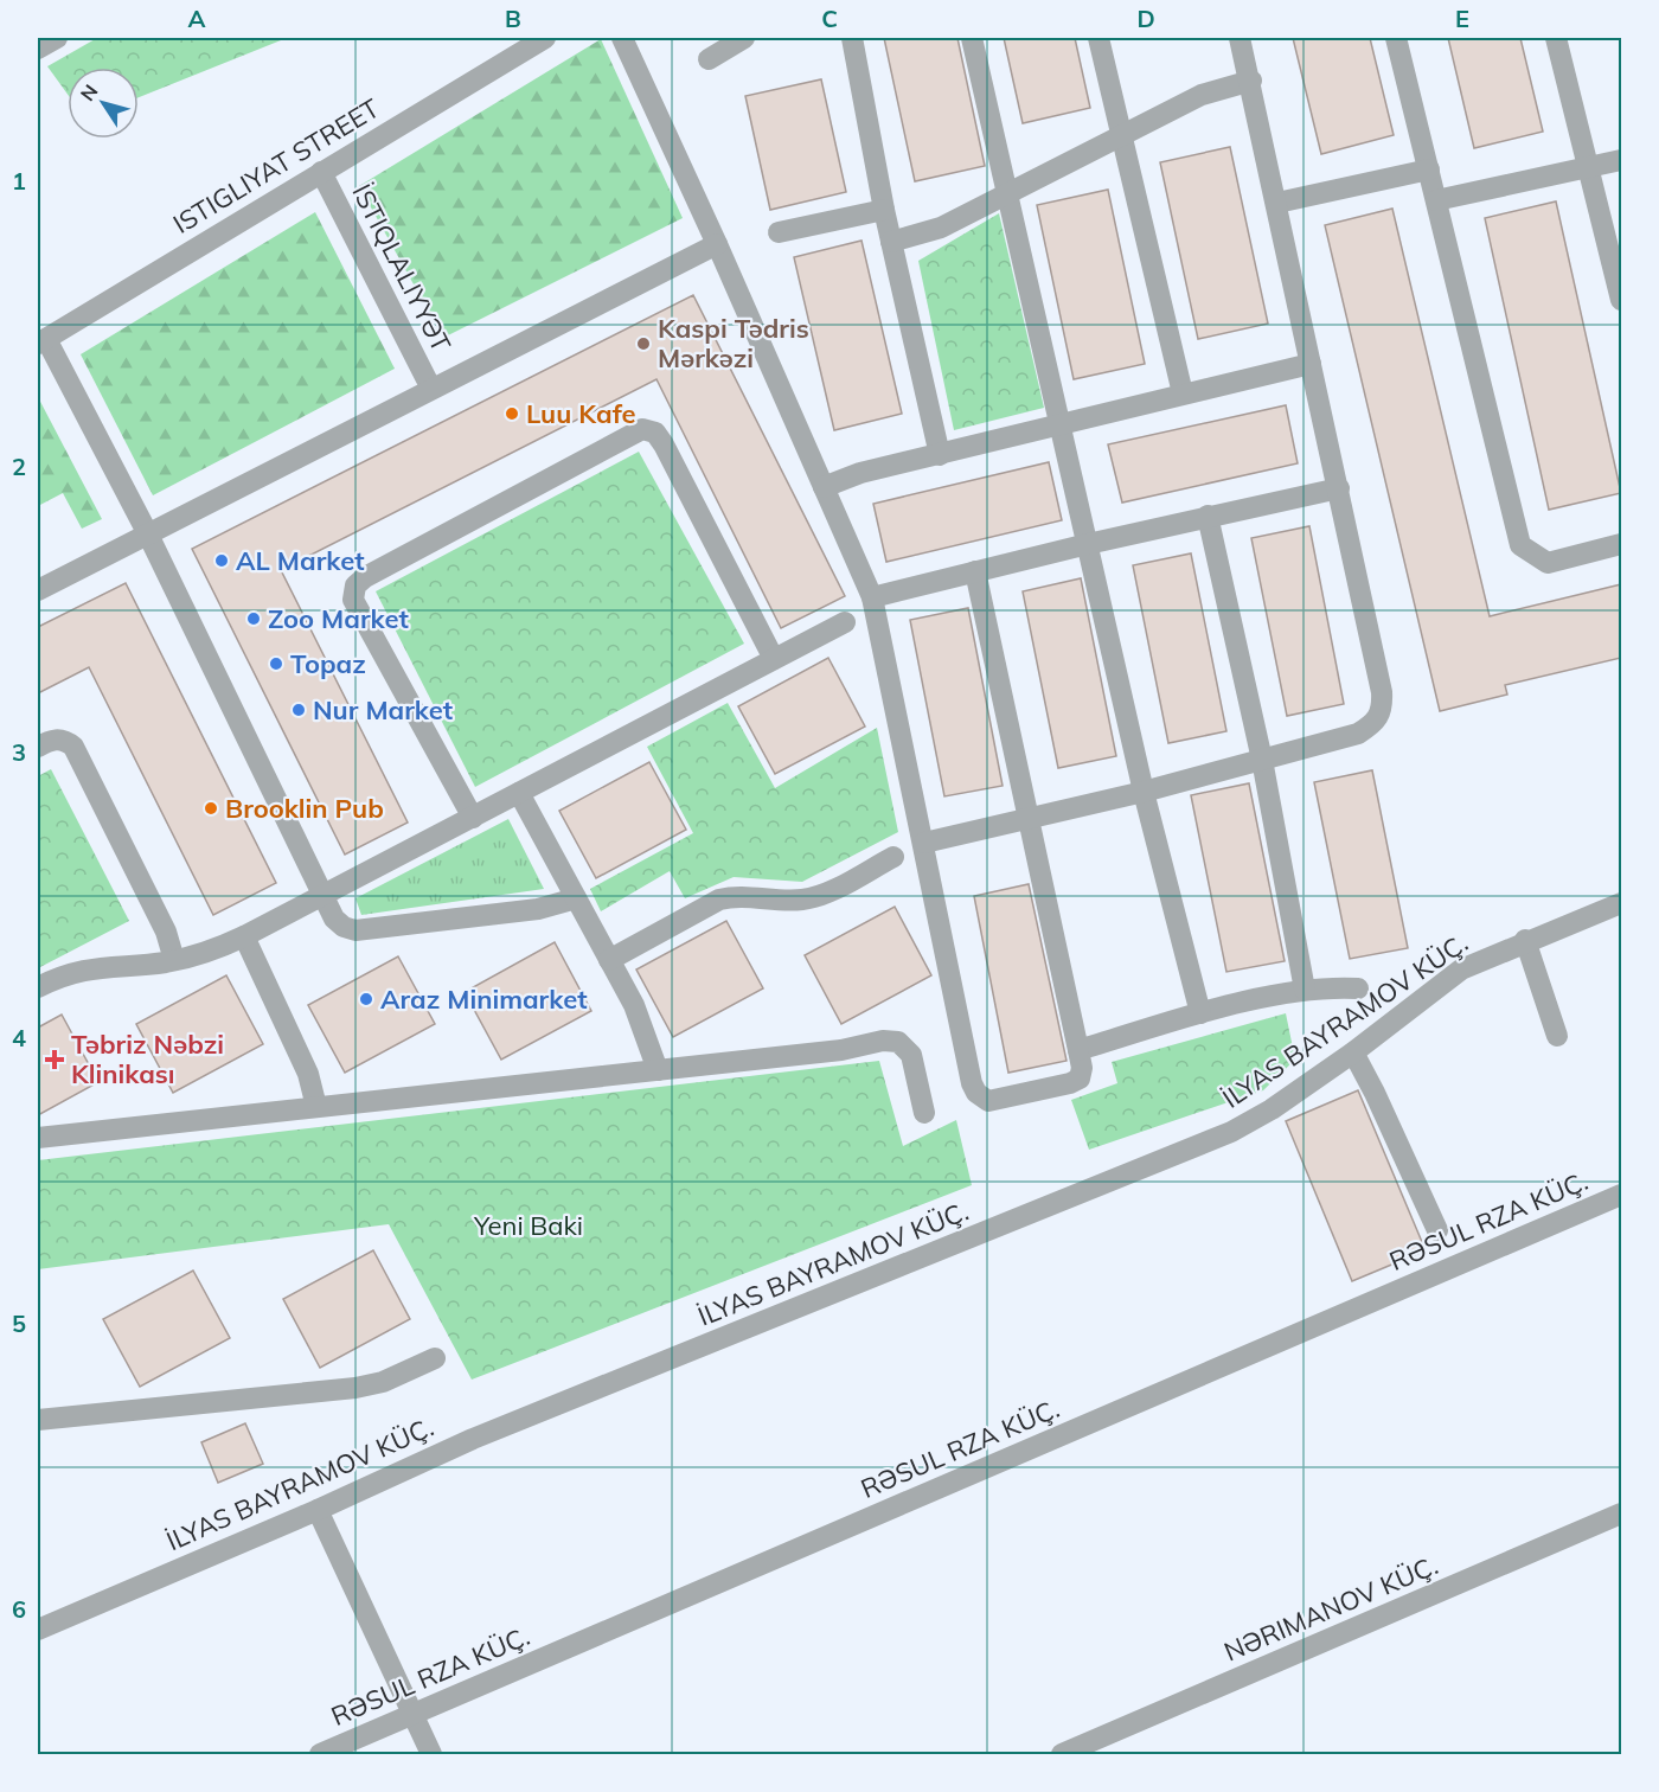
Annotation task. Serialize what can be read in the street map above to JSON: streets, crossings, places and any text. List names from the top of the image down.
{
  "streets": {
    "street": [
      "ISTIGLIYAT STREET",
      "İSTIQLALIYYƏT",
      "İLYAS BAYRAMOV KÜÇ.",
      "RƏSUL RZA KÜÇ.",
      "NƏRIMANOV KÜÇ."
    ]
  },
  "crossings": [
    ["ISTIGLIYAT STREET", "İSTIQLALIYYƏT"]
  ],
  "parks": ["Yeni Baki"],
  "places": {
    "other": [
      "Kaspi Tədris Mərkəzi",
      "Luu Kafe",
      "AL Market",
      "Zoo Market",
      "Topaz",
      "Nur Market",
      "Brooklin Pub",
      "Araz Minimarket"
    ],
    "health": ["Təbriz Nəbzi Klinikası"]
  },
  "north": "top left",
  "grid": {
    "columns": [
      "A",
      "B",
      "C",
      "D",
      "E"
    ],
    "rows": [
      "1",
      "2",
      "3",
      "4",
      "5",
      "6"
    ]
  }
}
